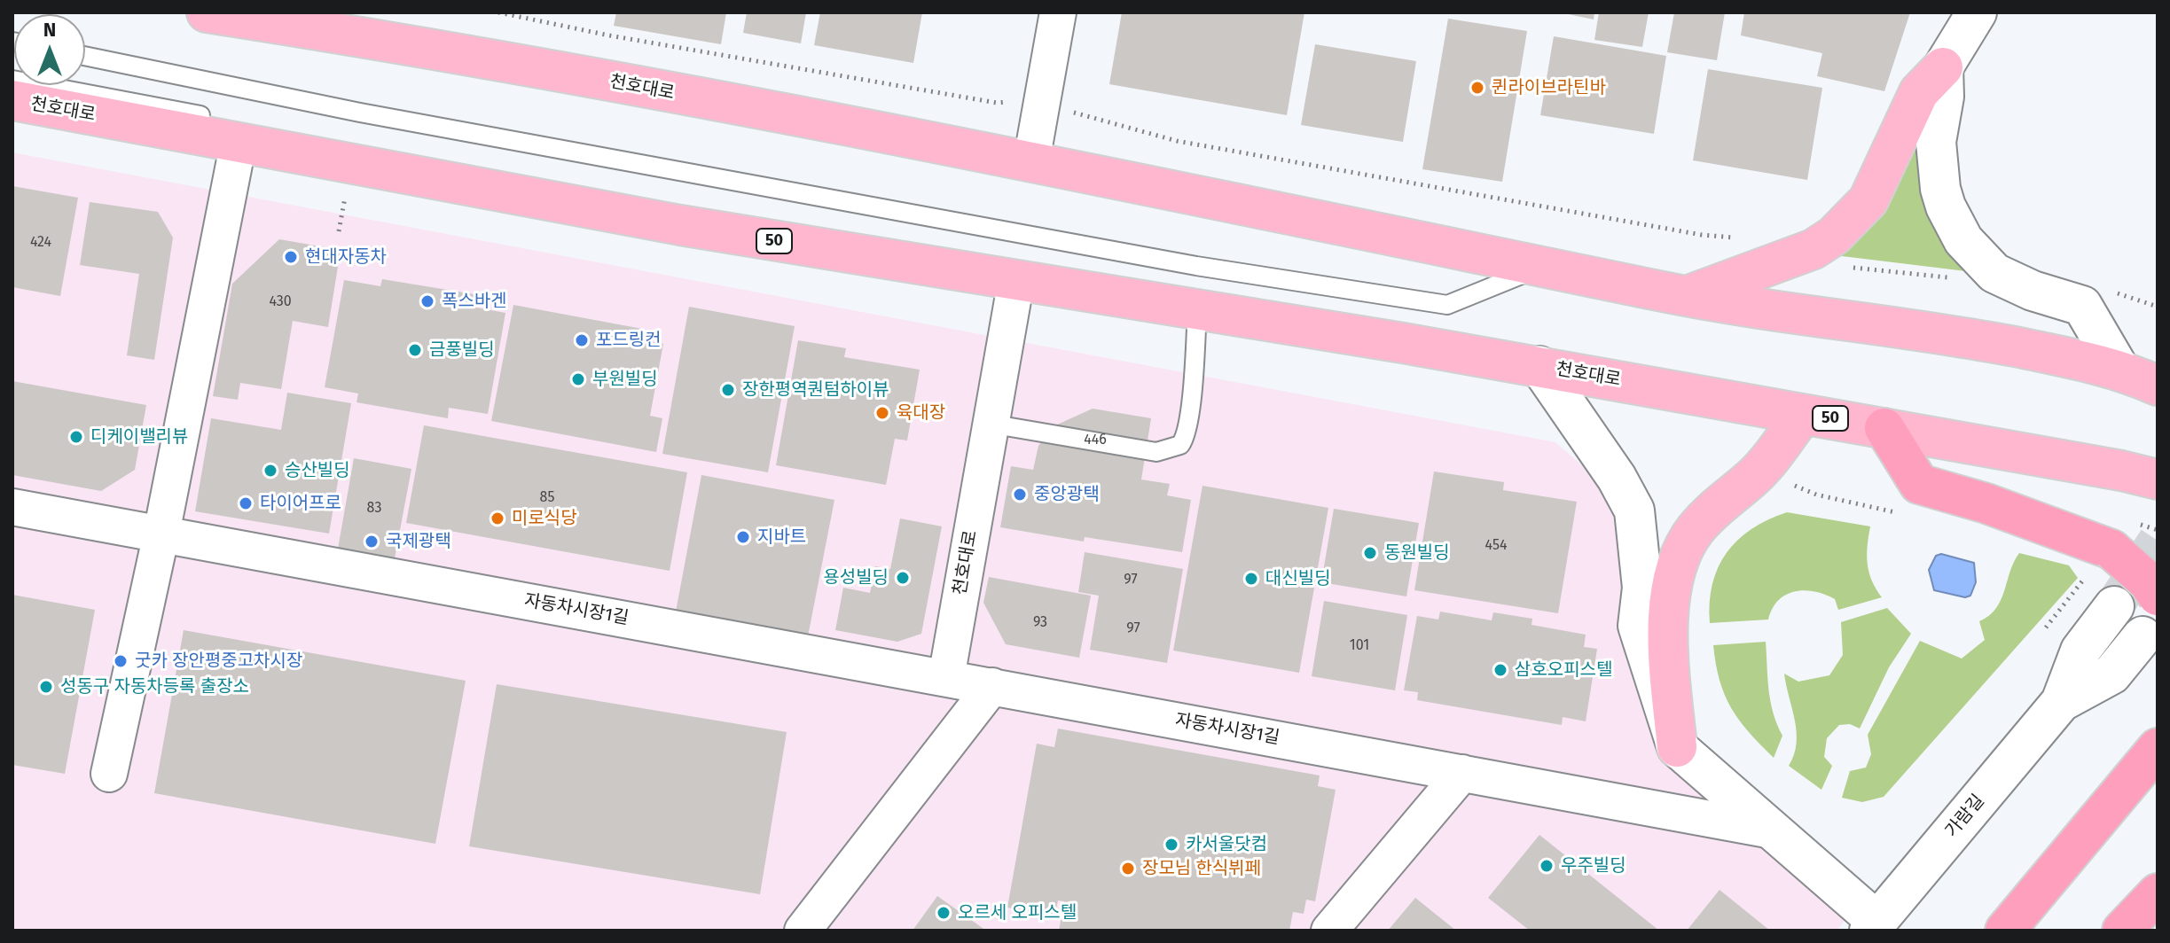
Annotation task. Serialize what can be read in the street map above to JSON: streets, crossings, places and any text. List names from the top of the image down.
{
  "streets": {
    "main road": ["천호대로", "50"],
    "street": ["자동차시장1길", "가람길"]
  },
  "crossings": [
    ["천호대로", "자동차시장1길"]
  ],
  "places": [
    "퀸라이브라틴바",
    "현대자동차",
    "폭스바겐",
    "포드링컨",
    "금풍빌딩",
    "부원빌딩",
    "장한평역퀀텀하이뷰",
    "육대장",
    "디케이밸리뷰",
    "승산빌딩",
    "중앙광택",
    "타이어프로",
    "미로식당",
    "지바트",
    "국제광택",
    "동원빌딩",
    "용성빌딩",
    "대신빌딩",
    "굿카 장안평중고차시장",
    "삼호오피스텔",
    "성동구 자동차등록 출장소",
    "카서울닷컴",
    "우주빌딩",
    "장모님 한식뷔페",
    "오르세 오피스텔"
  ],
  "house_numbers": [
    "424",
    "430",
    "446",
    "85",
    "83",
    "454",
    "97",
    "93",
    "97",
    "101"
  ],
  "north": "top"
}
